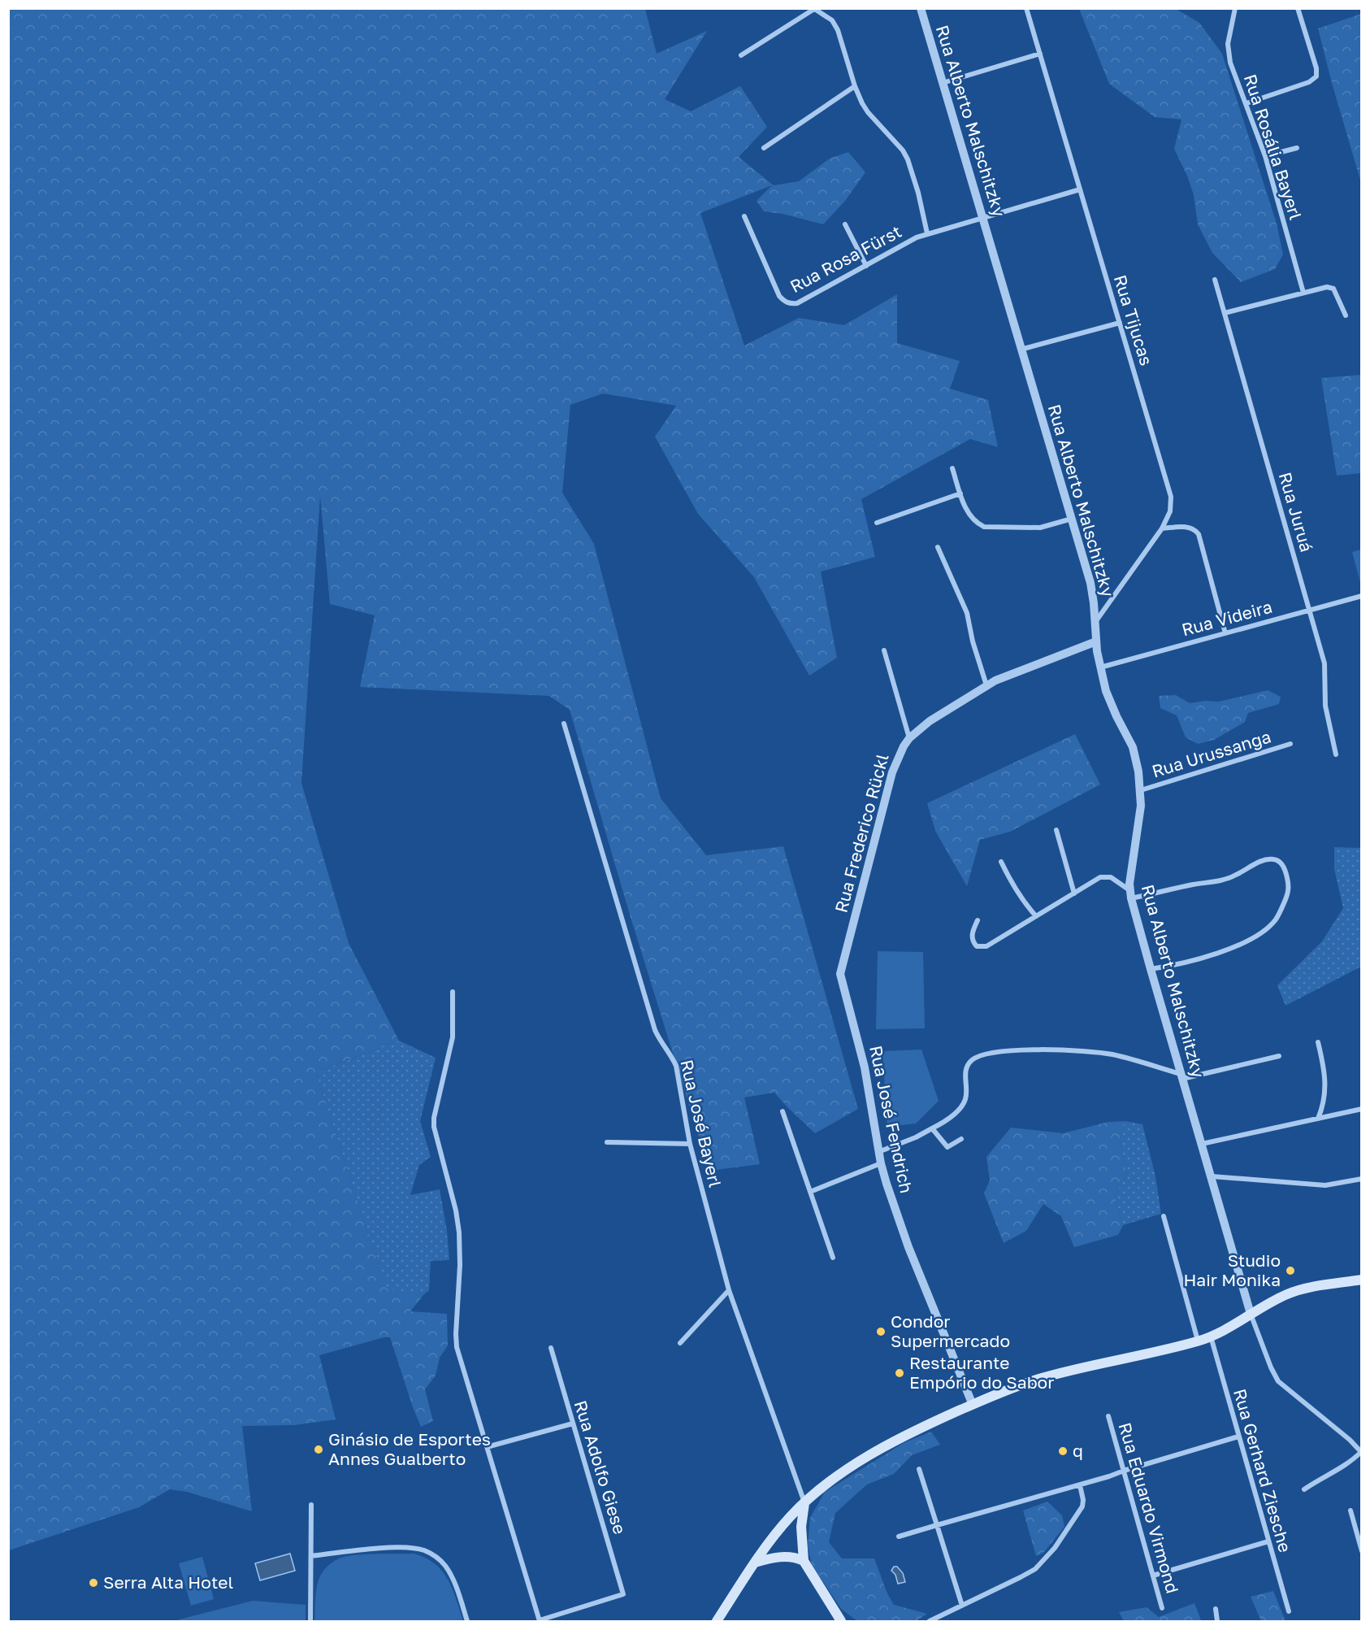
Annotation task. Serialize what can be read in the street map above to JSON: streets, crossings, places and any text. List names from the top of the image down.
{
  "streets": {
    "street": [
      "Rua Alberto Malschitzky",
      "Rua Rosália Bayerl",
      "Rua Rosa Fürst",
      "Rua Tijucas",
      "Rua Juruá",
      "Rua Videira",
      "Rua Urussanga",
      "Rua Frederico Rückl",
      "Rua José Fendrich",
      "Rua José Bayerl",
      "Rua Adolfo Giese",
      "Rua Gerhard Ziesche",
      "Rua Eduardo Virmond"
    ]
  },
  "crossings": [
    ["Rua Alberto Malschitzky", "Rua Rosa Fürst"],
    ["Rua Alberto Malschitzky", "Rua Tijucas"],
    ["Rua Alberto Malschitzky", "Rua Videira"],
    ["Rua Alberto Malschitzky", "Rua Urussanga"],
    ["Rua Alberto Malschitzky", "Rua Frederico Rückl"],
    ["Rua Rosa Fürst", "Rua Tijucas"],
    ["Rua Juruá", "Rua Videira"],
    ["Rua Frederico Rückl", "Rua José Fendrich"]
  ],
  "places": [
    "Studio Hair Monika",
    "Condor Supermercado",
    "Restaurante Empório do Sabor",
    "Ginásio de Esportes Annes Gualberto",
    "q",
    "Serra Alta Hotel"
  ]
}
